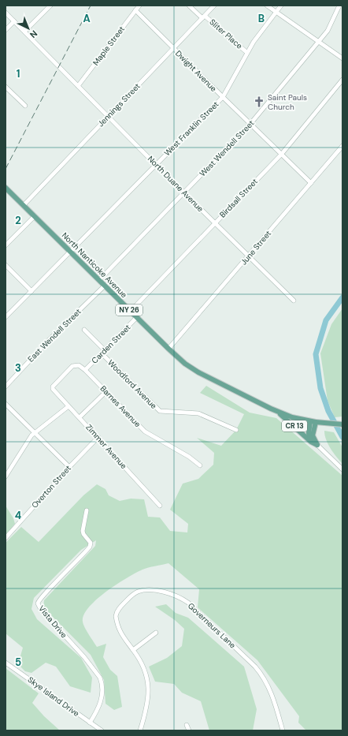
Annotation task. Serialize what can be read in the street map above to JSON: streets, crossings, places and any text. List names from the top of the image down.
{
  "streets": {
    "main road": ["North Nanticoke Avenue", "NY 26", "CR 13"],
    "street": [
      "Sliter Place",
      "Maple Street",
      "Dwight Avenue",
      "Jennings Street",
      "West Franklin Street",
      "West Wendell Street",
      "North Duane Avenue",
      "Birdsall Street",
      "June Street",
      "East Wendell Street",
      "Carden Street",
      "Woodford Avenue",
      "Barnes Avenue",
      "Zimmer Avenue",
      "Overton Street",
      "Vista Drive",
      "Governeurs Lane",
      "Skye Island Drive"
    ]
  },
  "crossings": [
    ["Sliter Place", "Jennings Street"],
    ["Sliter Place", "West Franklin Street"],
    ["Maple Street", "Dwight Avenue"],
    ["Maple Street", "North Duane Avenue"],
    ["Dwight Avenue", "Jennings Street"],
    ["Dwight Avenue", "West Franklin Street"],
    ["Dwight Avenue", "West Wendell Street"],
    ["Dwight Avenue", "Birdsall Street"],
    ["Dwight Avenue", "June Street"],
    ["Jennings Street", "North Duane Avenue"],
    ["Jennings Street", "North Nanticoke Avenue"],
    ["West Franklin Street", "North Duane Avenue"],
    ["West Franklin Street", "North Nanticoke Avenue"],
    ["West Wendell Street", "North Duane Avenue"],
    ["West Wendell Street", "North Nanticoke Avenue"],
    ["North Duane Avenue", "Birdsall Street"],
    ["North Duane Avenue", "June Street"],
    ["Birdsall Street", "North Nanticoke Avenue"],
    ["June Street", "North Nanticoke Avenue"],
    ["North Nanticoke Avenue", "NY 26"],
    ["North Nanticoke Avenue", "East Wendell Street"],
    ["North Nanticoke Avenue", "Carden Street"],
    ["North Nanticoke Avenue", "CR 13"],
    ["NY 26", "CR 13"],
    ["Carden Street", "Woodford Avenue"],
    ["Carden Street", "Barnes Avenue"],
    ["Barnes Avenue", "Zimmer Avenue"],
    ["Zimmer Avenue", "Overton Street"],
    ["Vista Drive", "Skye Island Drive"]
  ],
  "places": {
    "church": ["Saint Pauls Church"]
  },
  "north": "bottom right",
  "grid": {
    "columns": ["A", "B"],
    "rows": [
      "1",
      "2",
      "3",
      "4",
      "5"
    ]
  }
}
